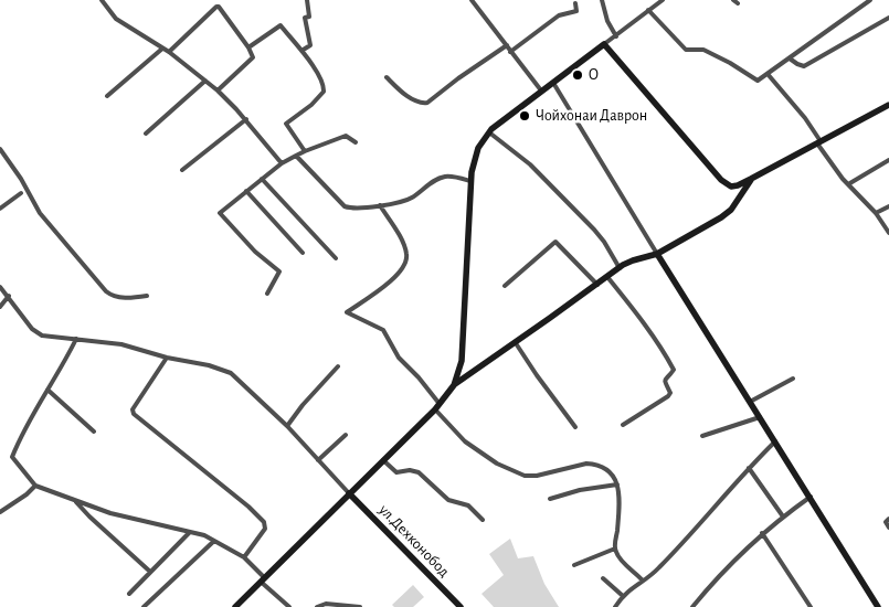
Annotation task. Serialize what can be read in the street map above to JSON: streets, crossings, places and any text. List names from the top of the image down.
{
  "streets": {
    "main road": ["ул.Дехконобод"]
  },
  "places": ["O", "Чойхонаи Даврон"]
}
